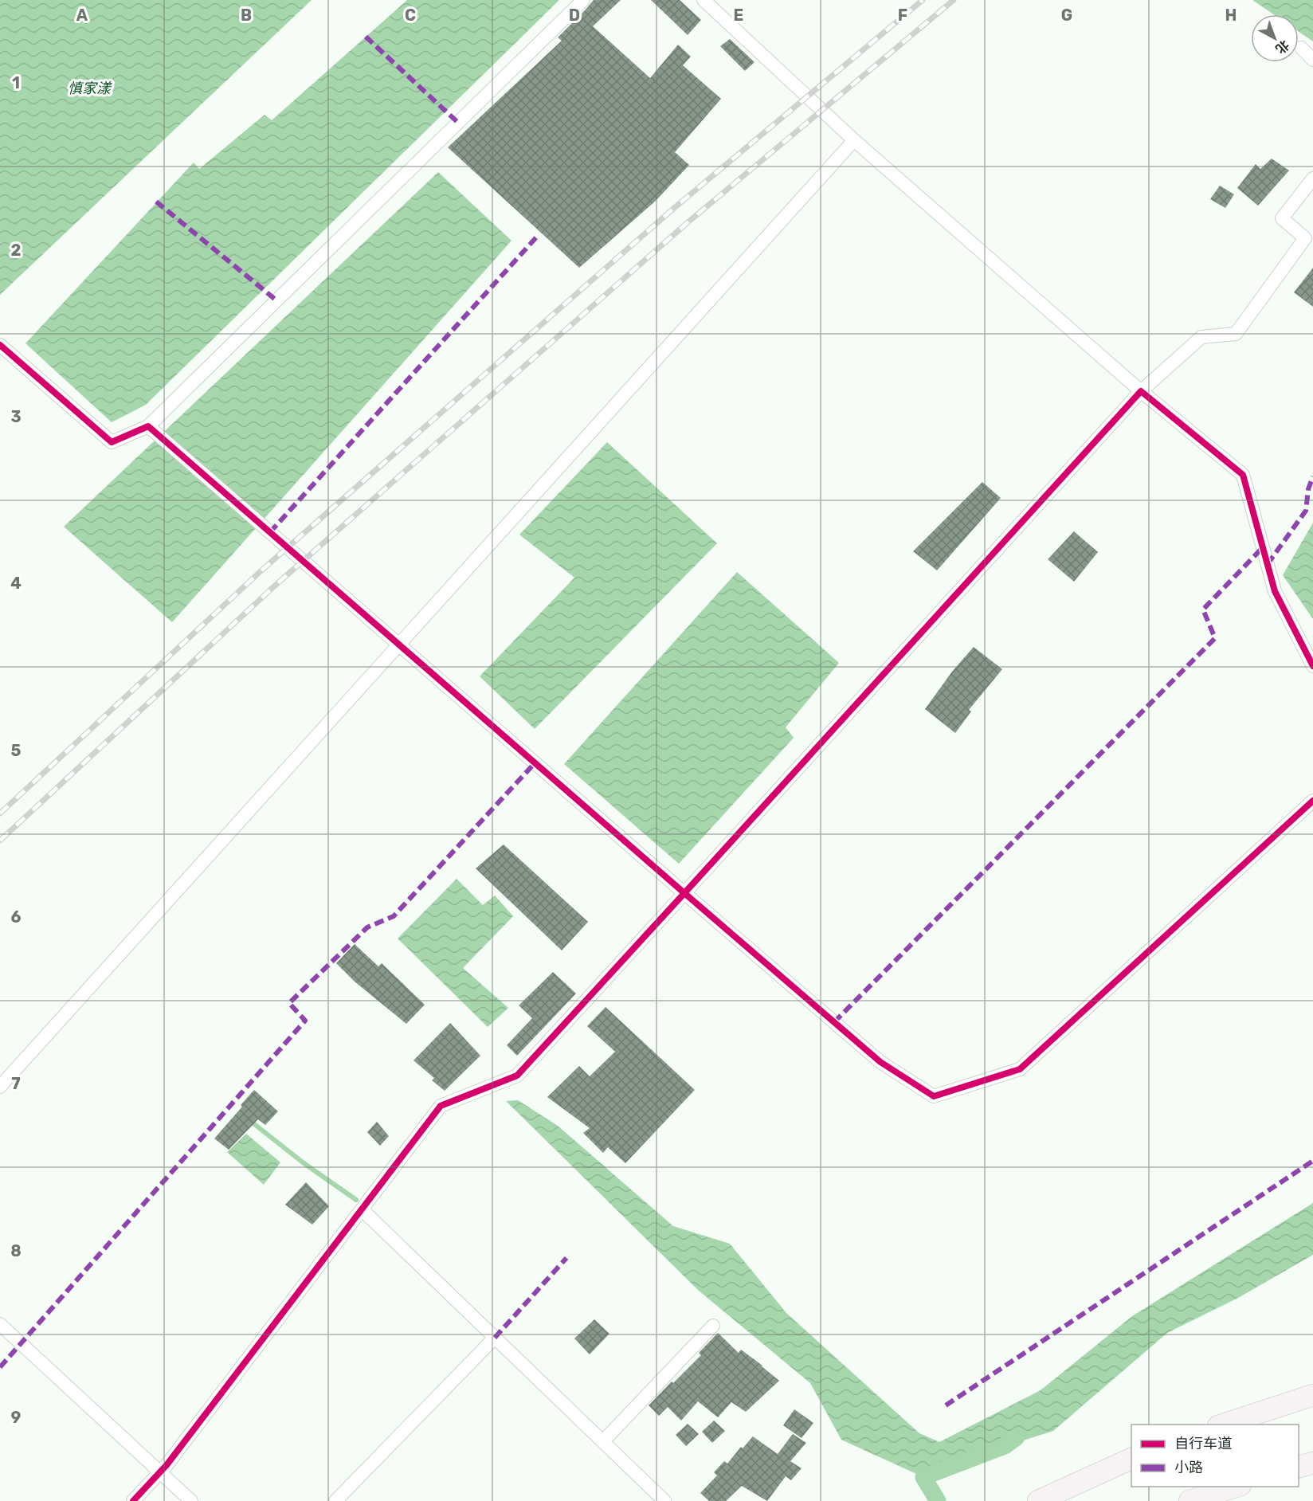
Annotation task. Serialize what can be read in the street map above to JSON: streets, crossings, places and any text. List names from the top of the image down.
{
  "water": ["慎家漾"],
  "legend": ["自行车道", "小路"],
  "north": "bottom right",
  "grid": {
    "columns": [
      "A",
      "B",
      "C",
      "D",
      "E",
      "F",
      "G",
      "H"
    ],
    "rows": [
      "1",
      "2",
      "3",
      "4",
      "5",
      "6",
      "7",
      "8",
      "9"
    ]
  }
}
